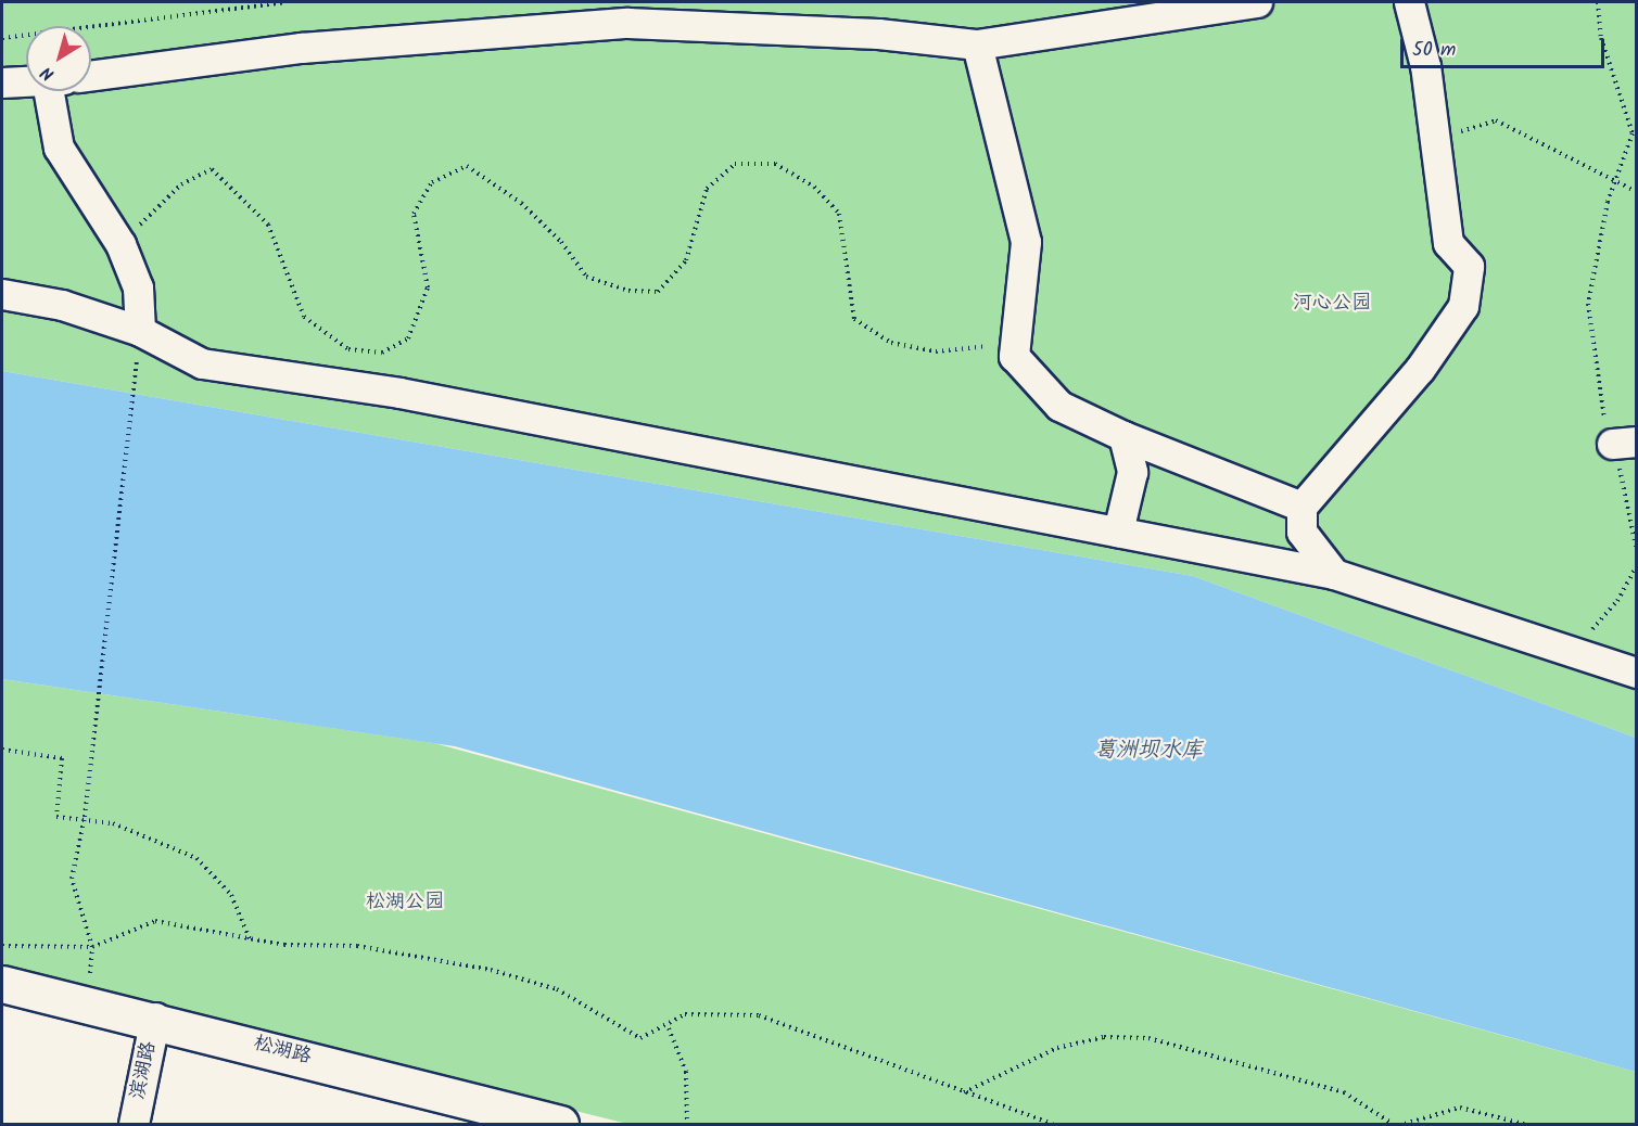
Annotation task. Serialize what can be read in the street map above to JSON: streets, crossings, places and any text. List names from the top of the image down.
{
  "streets": {
    "main road": ["松湖路"],
    "street": ["滨湖路"]
  },
  "crossings": [
    ["松湖路", "滨湖路"]
  ],
  "water": ["葛洲坝水库"],
  "parks": ["河心公园", "松湖公园"],
  "scale_bar": "50 m",
  "north": "bottom left"
}
